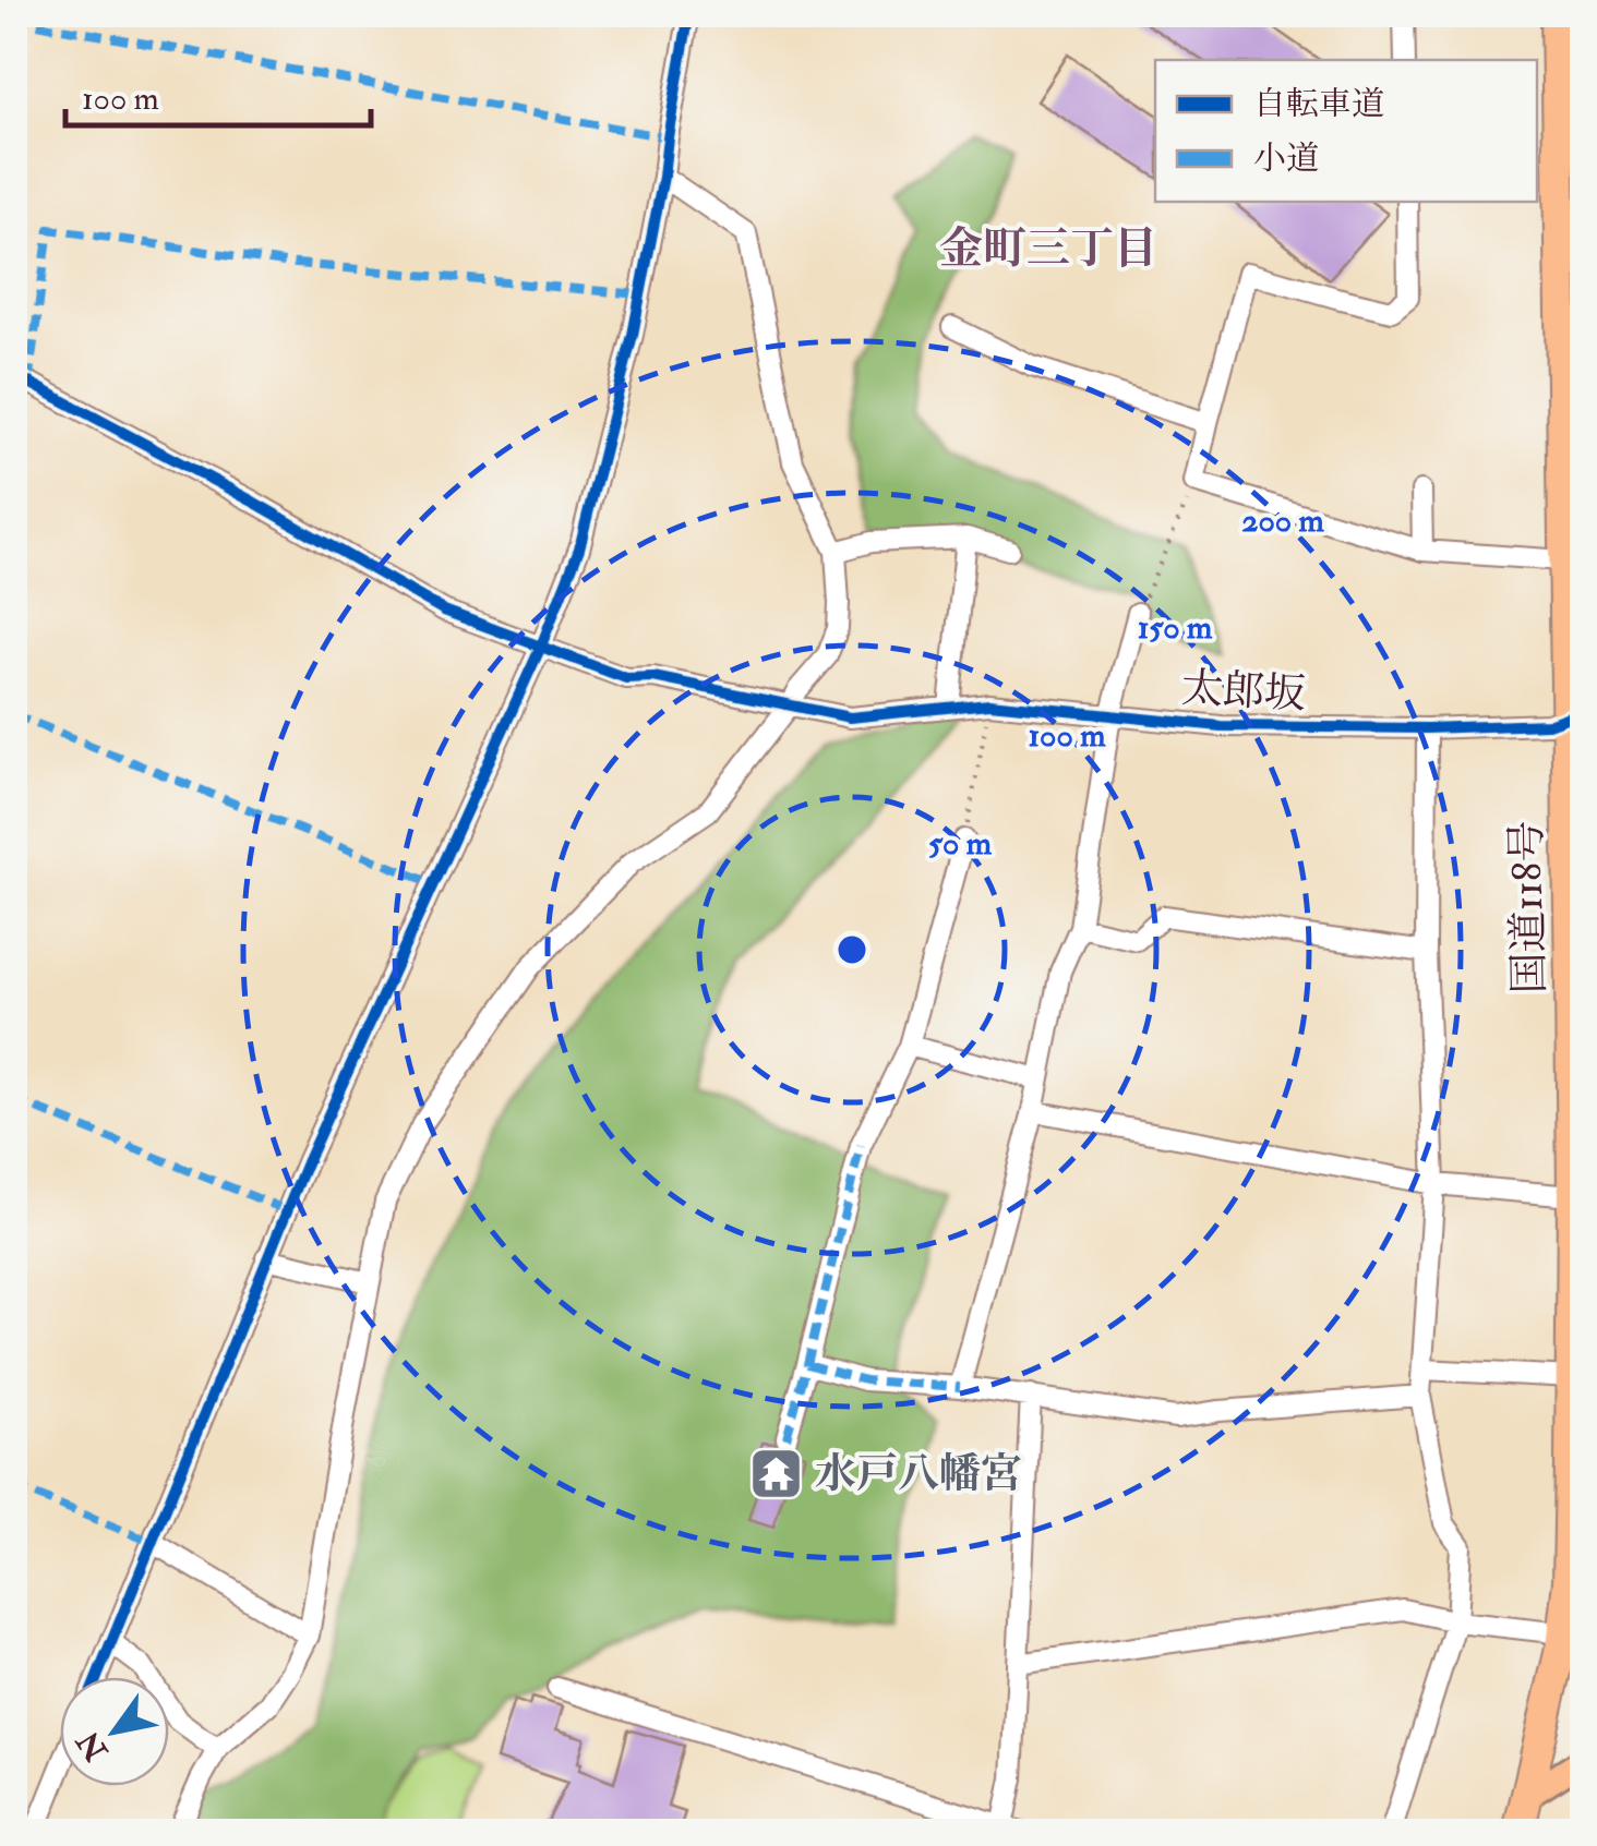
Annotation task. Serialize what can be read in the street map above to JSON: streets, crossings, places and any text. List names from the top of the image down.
{
  "streets": {
    "highway": ["国道118号"],
    "street": ["太郎坂"]
  },
  "crossings": [
    ["太郎坂", "国道118号"]
  ],
  "districts": ["金町三丁目"],
  "places": {
    "temple": ["水戸八幡宮"]
  },
  "legend": ["自転車道", "小道"],
  "scale_bar": "100 m",
  "north": "bottom left",
  "rings": [
    "200 m",
    "150 m",
    "100 m",
    "50 m"
  ]
}
